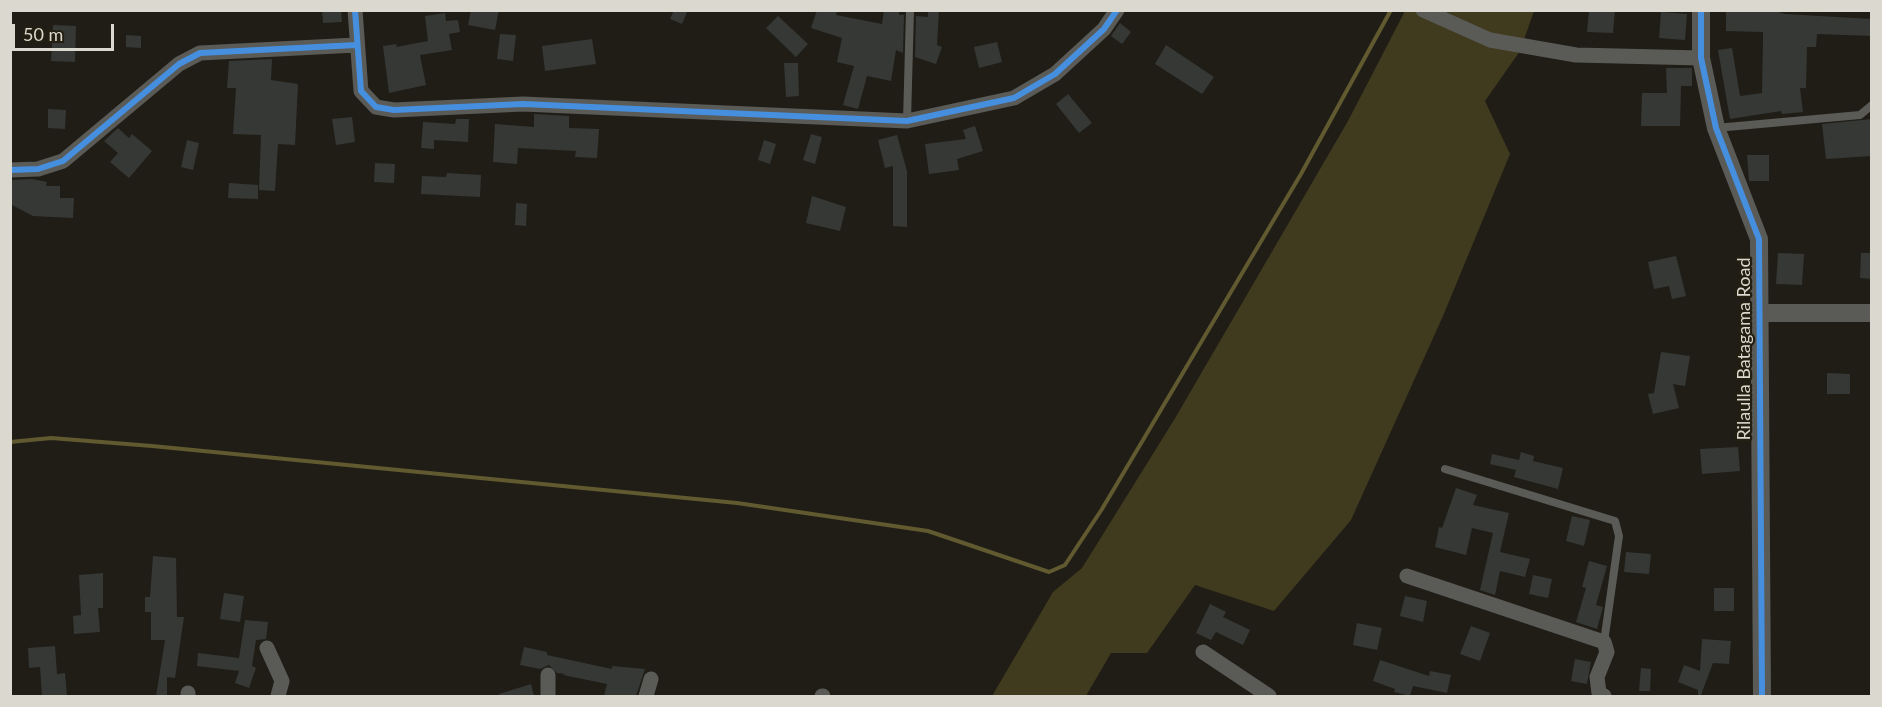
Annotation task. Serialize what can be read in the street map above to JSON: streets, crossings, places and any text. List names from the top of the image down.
{
  "streets": {
    "street": ["Rilaulla Batagama Road"]
  },
  "scale_bar": "50 m"
}
